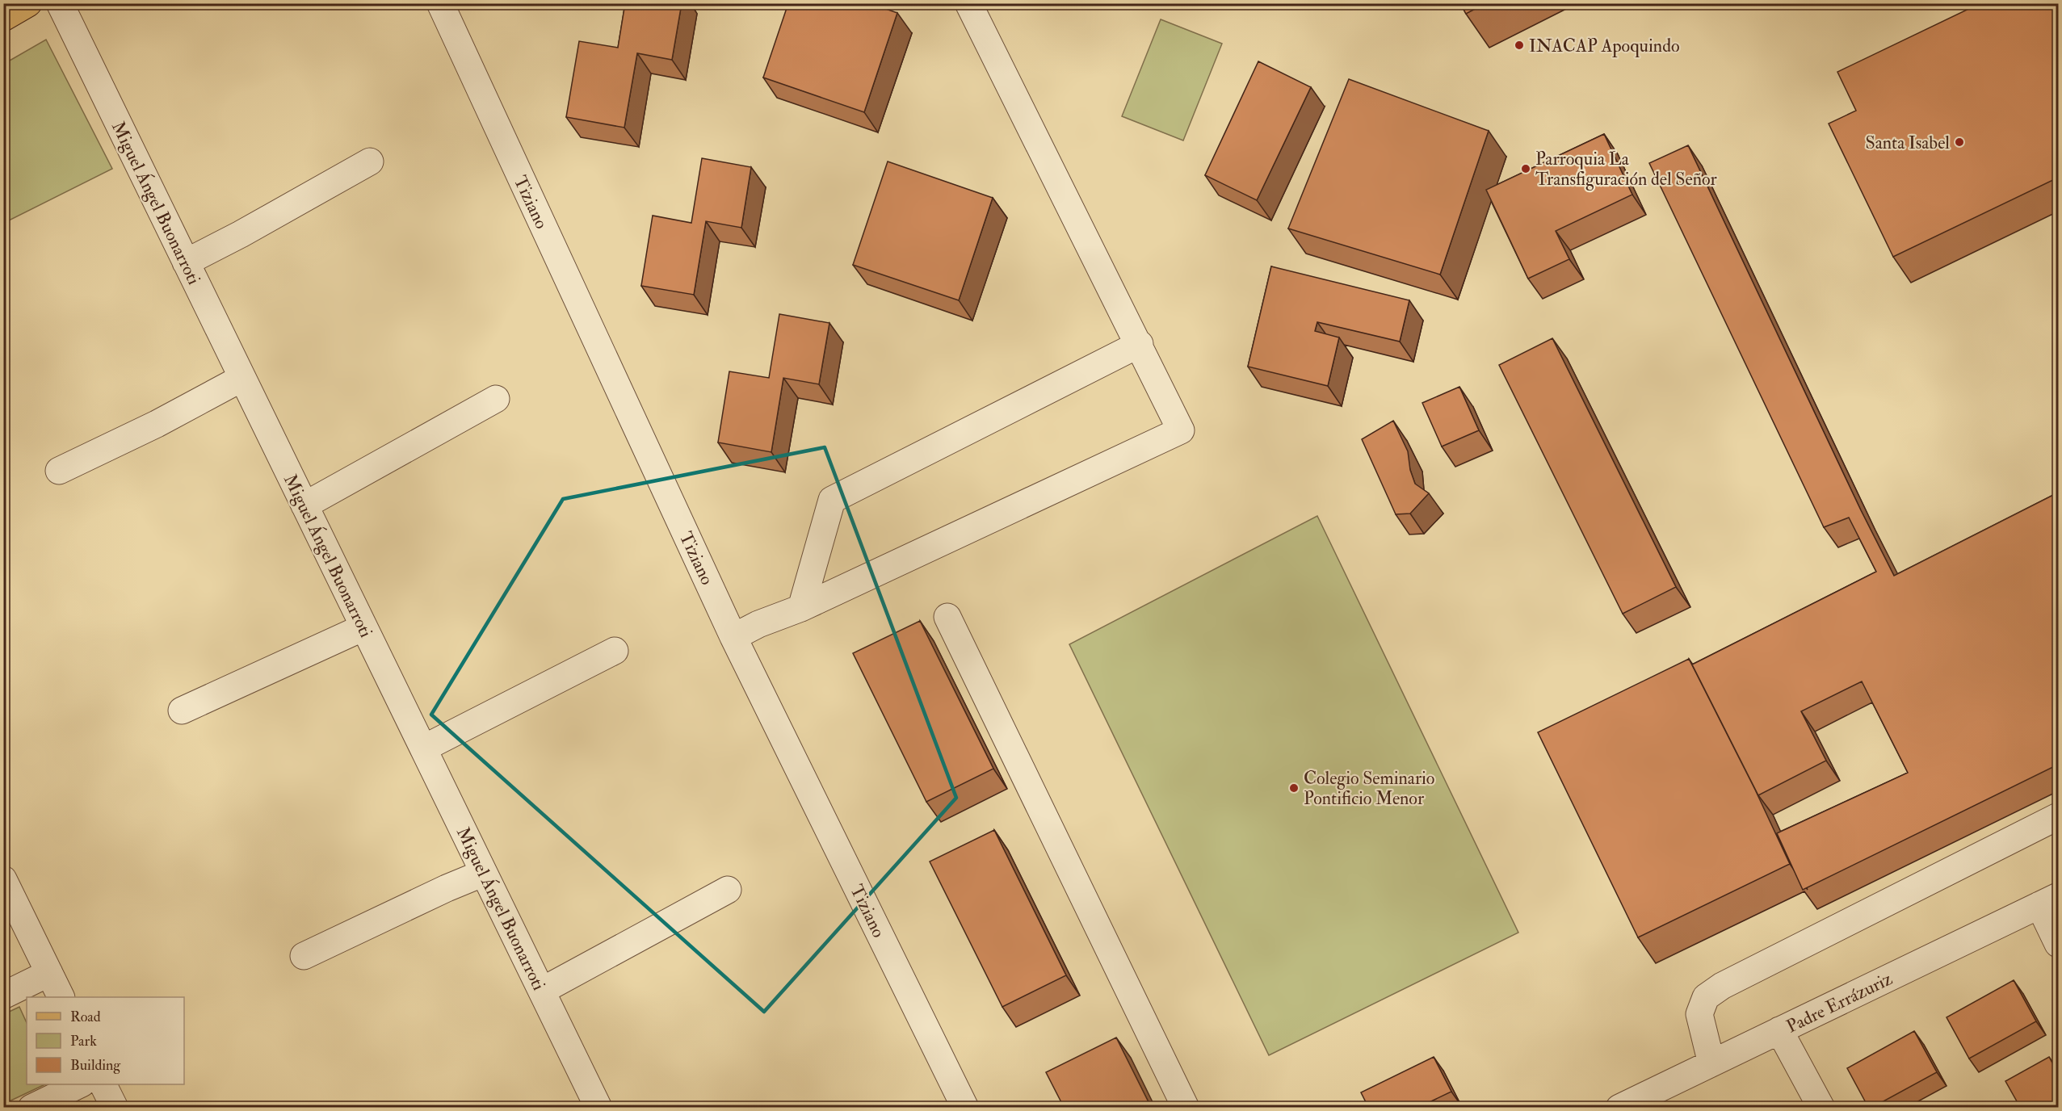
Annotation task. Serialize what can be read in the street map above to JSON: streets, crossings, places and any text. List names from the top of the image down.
{
  "streets": {
    "street": ["Tiziano", "Miguel Ángel Buonarroti", "Padre Errázuriz"]
  },
  "places": [
    "INACAP Apoquindo",
    "Santa Isabel",
    "Parroquia La Transfiguración del Señor",
    "Colegio Seminario Pontificio Menor"
  ],
  "legend": ["Road", "Park", "Building"]
}
